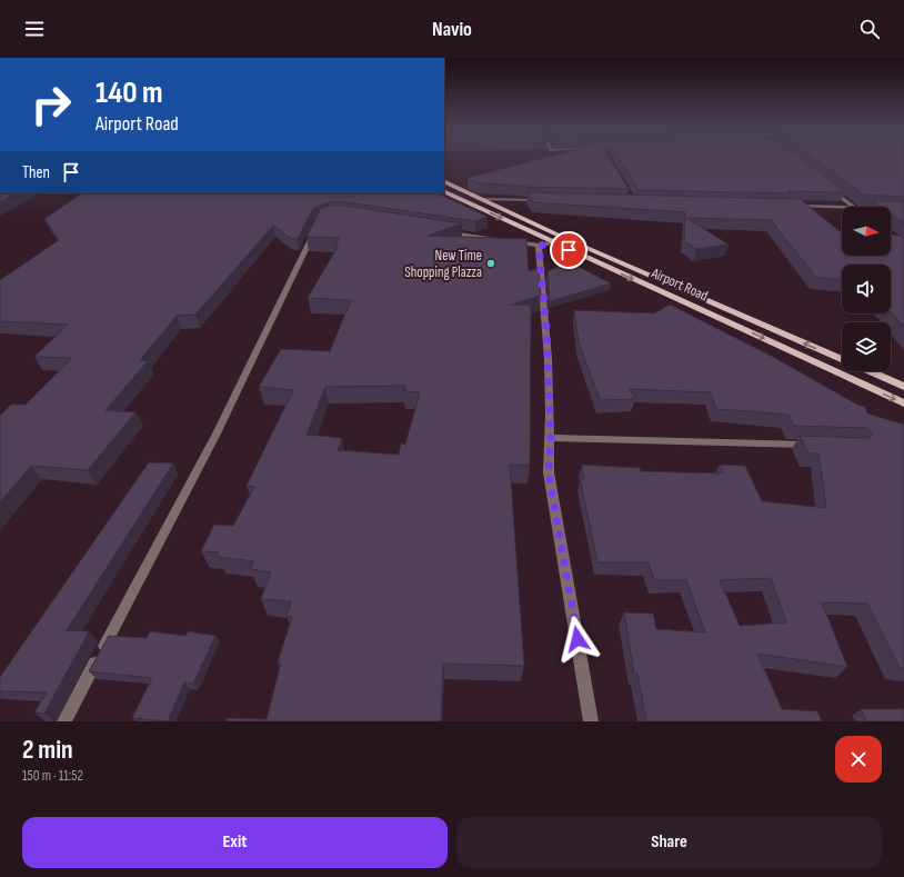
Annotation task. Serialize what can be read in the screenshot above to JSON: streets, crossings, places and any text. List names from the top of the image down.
{
  "streets": {
    "main road": ["Airport Road"]
  },
  "places": ["New Time Shopping Plazza"],
  "north": "right",
  "page": {
    "header": "Navio",
    "turn": ["140 m", "Airport Road"],
    "then": "Then",
    "heading": ["2 min", "150 m · 11:52"],
    "buttons": ["Exit", "Share"]
  }
}
